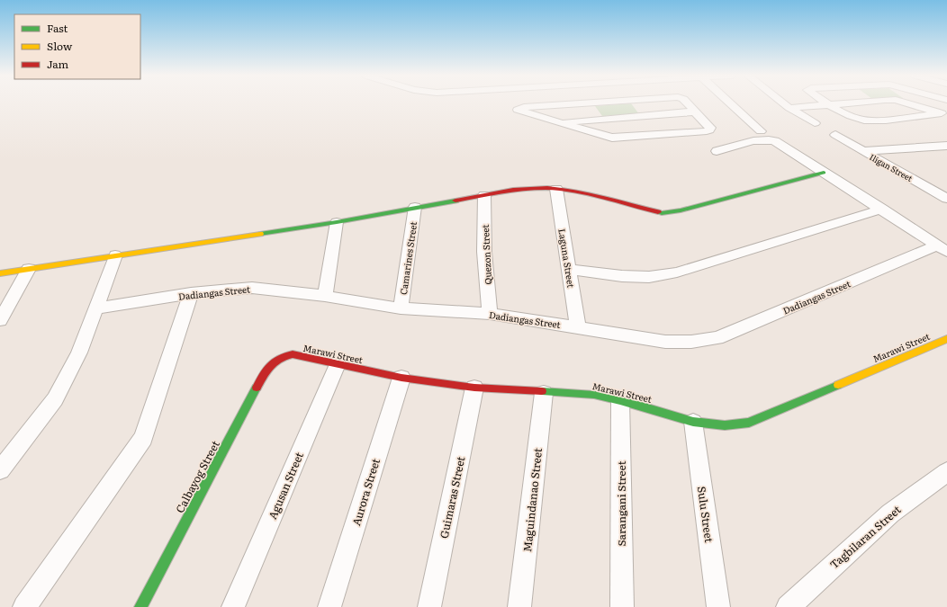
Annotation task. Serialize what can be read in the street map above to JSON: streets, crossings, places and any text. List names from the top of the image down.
{
  "streets": {
    "street": [
      "Iligan Street",
      "Quezon Street",
      "Camarines Street",
      "Laguna Street",
      "Dadiangas Street",
      "Marawi Street",
      "Calbayog Street",
      "Agusan Street",
      "Aurora Street",
      "Guimaras Street",
      "Maguindanao Street",
      "Sarangani Street",
      "Sulu Street",
      "Tagbilaran Street"
    ]
  },
  "crossings": [
    ["Quezon Street", "Dadiangas Street"],
    ["Camarines Street", "Dadiangas Street"],
    ["Laguna Street", "Dadiangas Street"],
    ["Marawi Street", "Calbayog Street"],
    ["Marawi Street", "Agusan Street"],
    ["Marawi Street", "Aurora Street"],
    ["Marawi Street", "Guimaras Street"],
    ["Marawi Street", "Maguindanao Street"],
    ["Marawi Street", "Sarangani Street"],
    ["Marawi Street", "Sulu Street"]
  ],
  "legend": ["Fast", "Slow", "Jam"]
}
